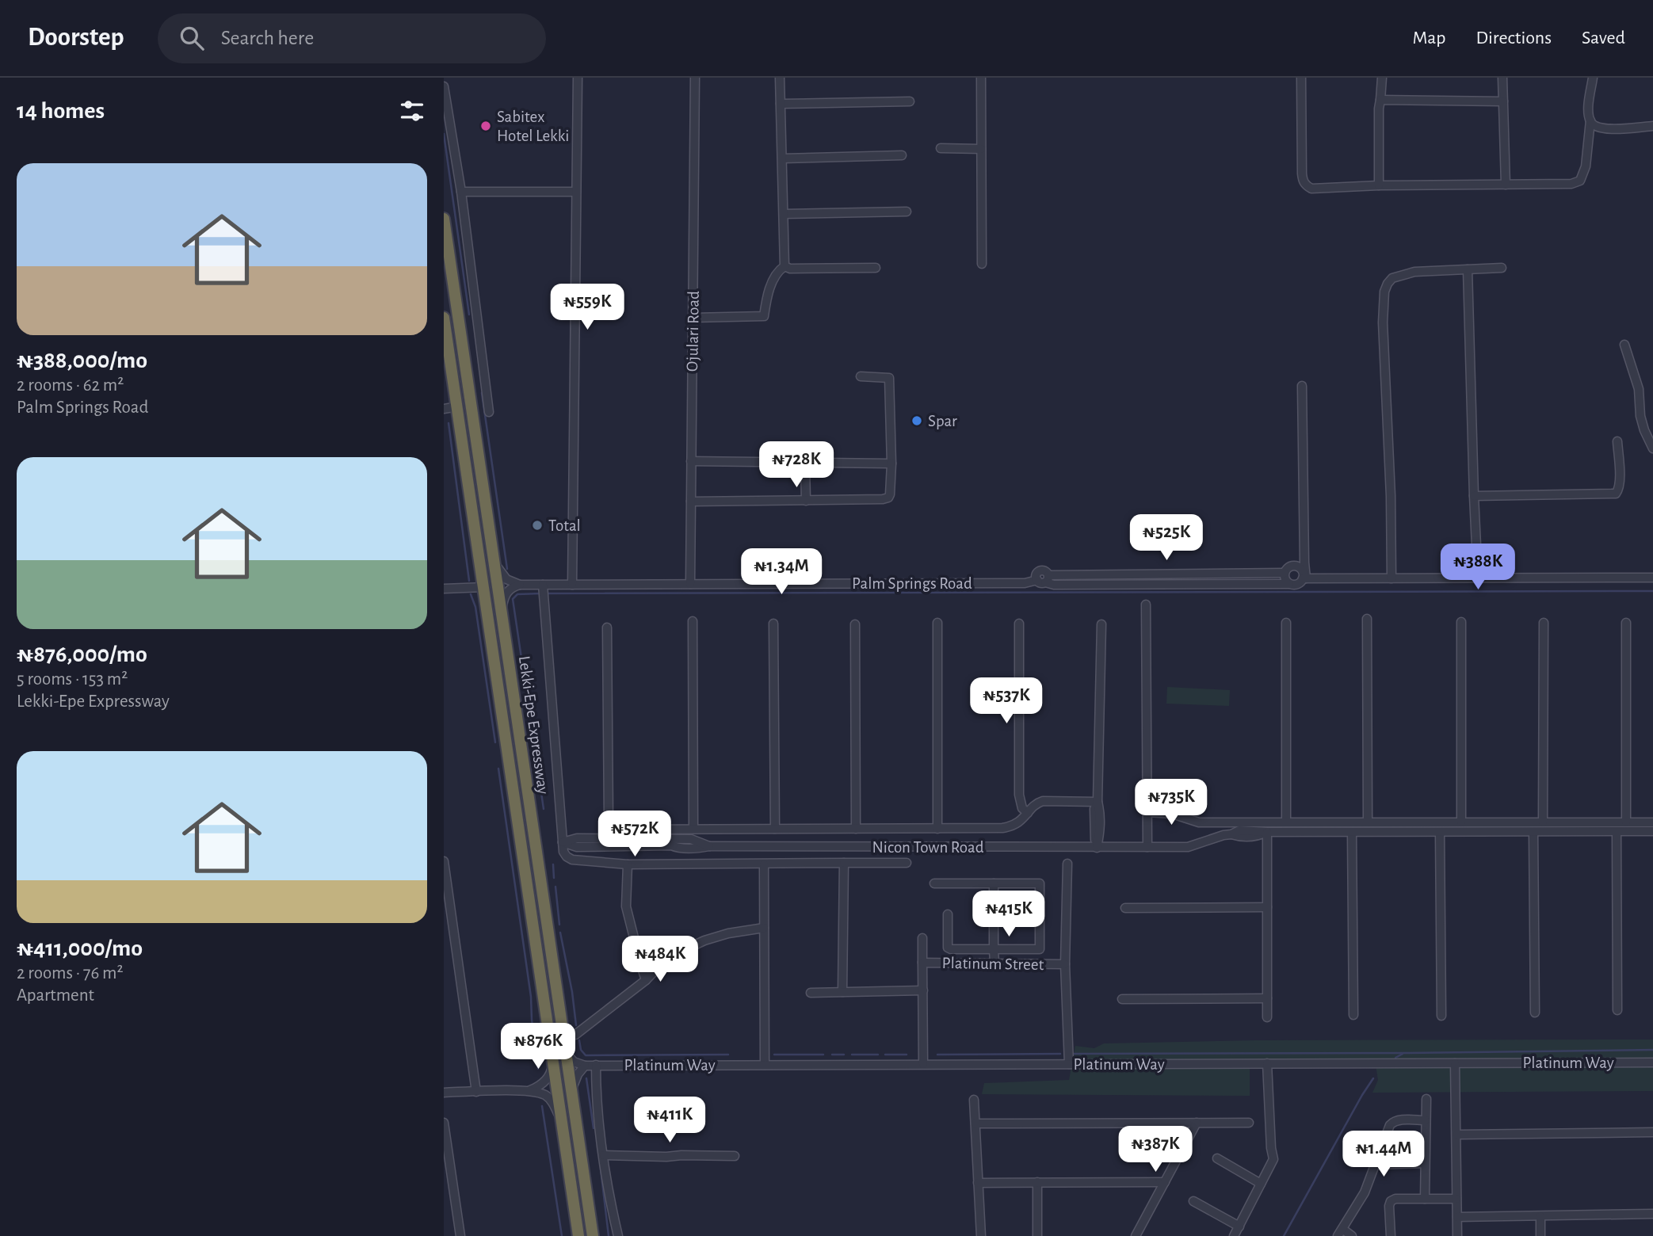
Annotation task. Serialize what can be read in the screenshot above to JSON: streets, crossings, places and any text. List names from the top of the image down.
{
  "streets": {
    "highway": ["Lekki-Epe Expressway"],
    "street": [
      "Ojulari Road",
      "Palm Springs Road",
      "Nicon Town Road",
      "Platinum Street",
      "Platinum Way"
    ]
  },
  "crossings": [
    ["Ojulari Road", "Palm Springs Road"],
    ["Platinum Street", "Platinum Way"]
  ],
  "places": ["Sabitex Hotel Lekki", "Spar", "Total"],
  "page": {
    "header": "Doorstep",
    "search": "Search here",
    "nav": ["Map", "Directions", "Saved"],
    "heading": "14 homes",
    "list": [
      {
        "name": "₦388,000/mo",
        "note": "2 rooms · 62 m² · Palm Springs Road"
      },
      {
        "name": "₦876,000/mo",
        "note": "5 rooms · 153 m² · Lekki-Epe Expressway"
      },
      {
        "name": "₦411,000/mo",
        "note": "2 rooms · 76 m² · Apartment"
      }
    ],
    "price": [
      "₦559K",
      "₦728K",
      "₦525K",
      "₦388K",
      "₦1.34M",
      "₦537K",
      "₦735K",
      "₦572K",
      "₦415K",
      "₦484K",
      "₦876K",
      "₦411K",
      "₦387K",
      "₦1.44M"
    ]
  }
}
